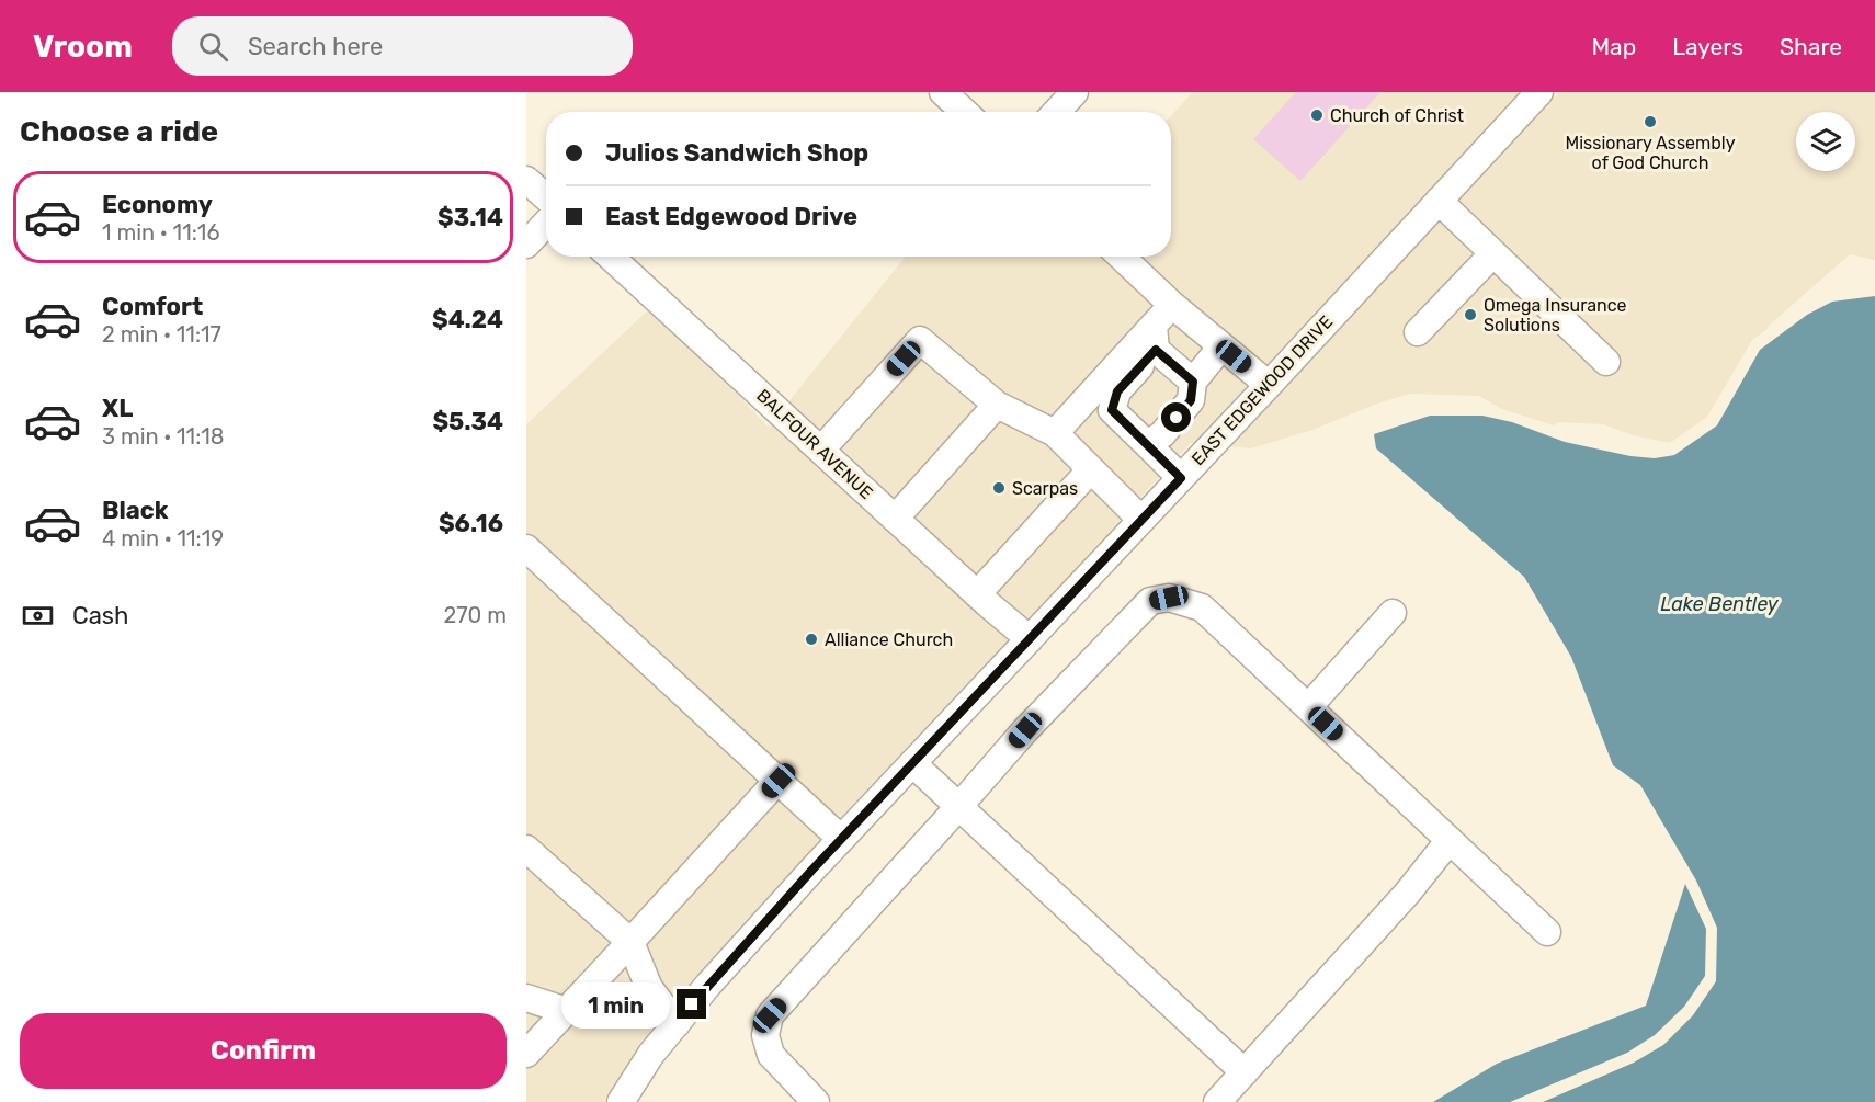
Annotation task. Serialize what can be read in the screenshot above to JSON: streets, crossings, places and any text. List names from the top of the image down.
{
  "streets": {
    "street": ["EAST EDGEWOOD DRIVE", "BALFOUR AVENUE"]
  },
  "crossings": [
    ["EAST EDGEWOOD DRIVE", "BALFOUR AVENUE"]
  ],
  "water": ["Lake Bentley"],
  "places": [
    "Church of Christ",
    "Missionary Assembly of God Church",
    "Omega Insurance Solutions",
    "Scarpas",
    "Alliance Church"
  ],
  "page": {
    "header": "Vroom",
    "search": "Search here",
    "nav": ["Map", "Layers", "Share"],
    "heading": "Choose a ride",
    "banner": ["Julios Sandwich Shop", "East Edgewood Drive"],
    "list": [
      {
        "name": "Economy",
        "note": "1 min · 11:16",
        "value": "$3.14"
      },
      {
        "name": "Comfort",
        "note": "2 min · 11:17",
        "value": "$4.24"
      },
      {
        "name": "XL",
        "note": "3 min · 11:18",
        "value": "$5.34"
      },
      {
        "name": "Black",
        "note": "4 min · 11:19",
        "value": "$6.16"
      }
    ],
    "pay": ["Cash", "270 m"],
    "bubble": "1 min",
    "buttons": "Confirm"
  }
}
